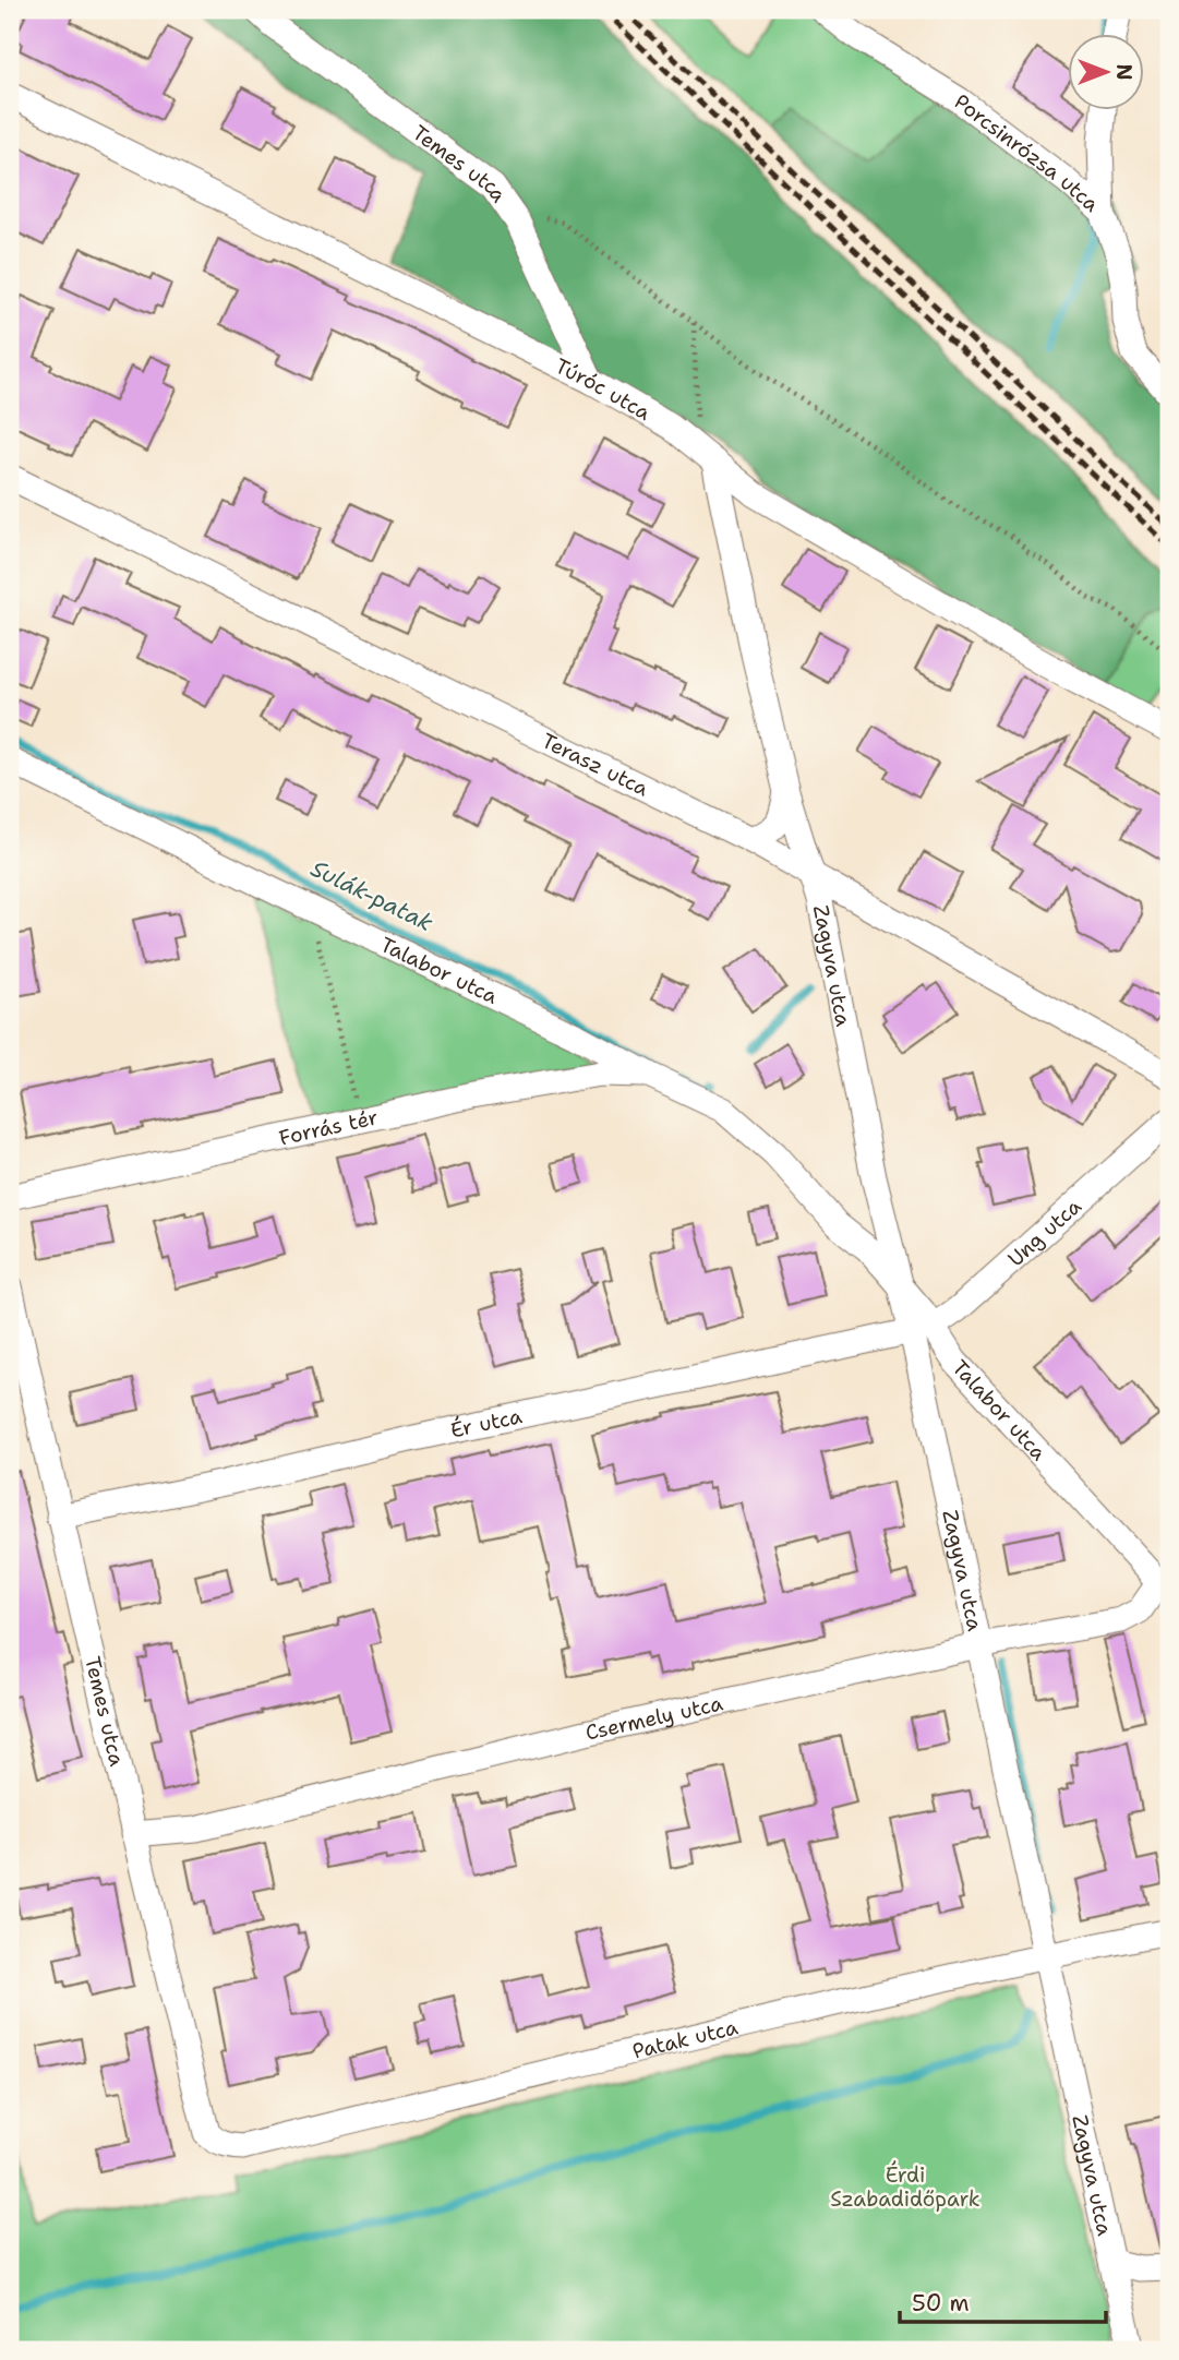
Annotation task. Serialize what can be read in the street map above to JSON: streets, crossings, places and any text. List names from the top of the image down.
{
  "streets": {
    "street": [
      "Porcsinrózsa utca",
      "Temes utca",
      "Túróc utca",
      "Terasz utca",
      "Zagyva utca",
      "Talabor utca",
      "Forrás tér",
      "Ung utca",
      "Ér utca",
      "Csermely utca",
      "Patak utca"
    ]
  },
  "crossings": [
    ["Temes utca", "Túróc utca"],
    ["Temes utca", "Ér utca"],
    ["Temes utca", "Csermely utca"],
    ["Temes utca", "Patak utca"],
    ["Túróc utca", "Zagyva utca"],
    ["Terasz utca", "Zagyva utca"],
    ["Zagyva utca", "Talabor utca"],
    ["Zagyva utca", "Ung utca"],
    ["Zagyva utca", "Ér utca"],
    ["Zagyva utca", "Csermely utca"],
    ["Zagyva utca", "Patak utca"],
    ["Talabor utca", "Forrás tér"],
    ["Talabor utca", "Ung utca"],
    ["Talabor utca", "Ér utca"],
    ["Talabor utca", "Csermely utca"],
    ["Ung utca", "Ér utca"]
  ],
  "water": ["Sulák-patak"],
  "parks": ["Érdi Szabadidőpark"],
  "scale_bar": "50 m",
  "north": "right"
}
